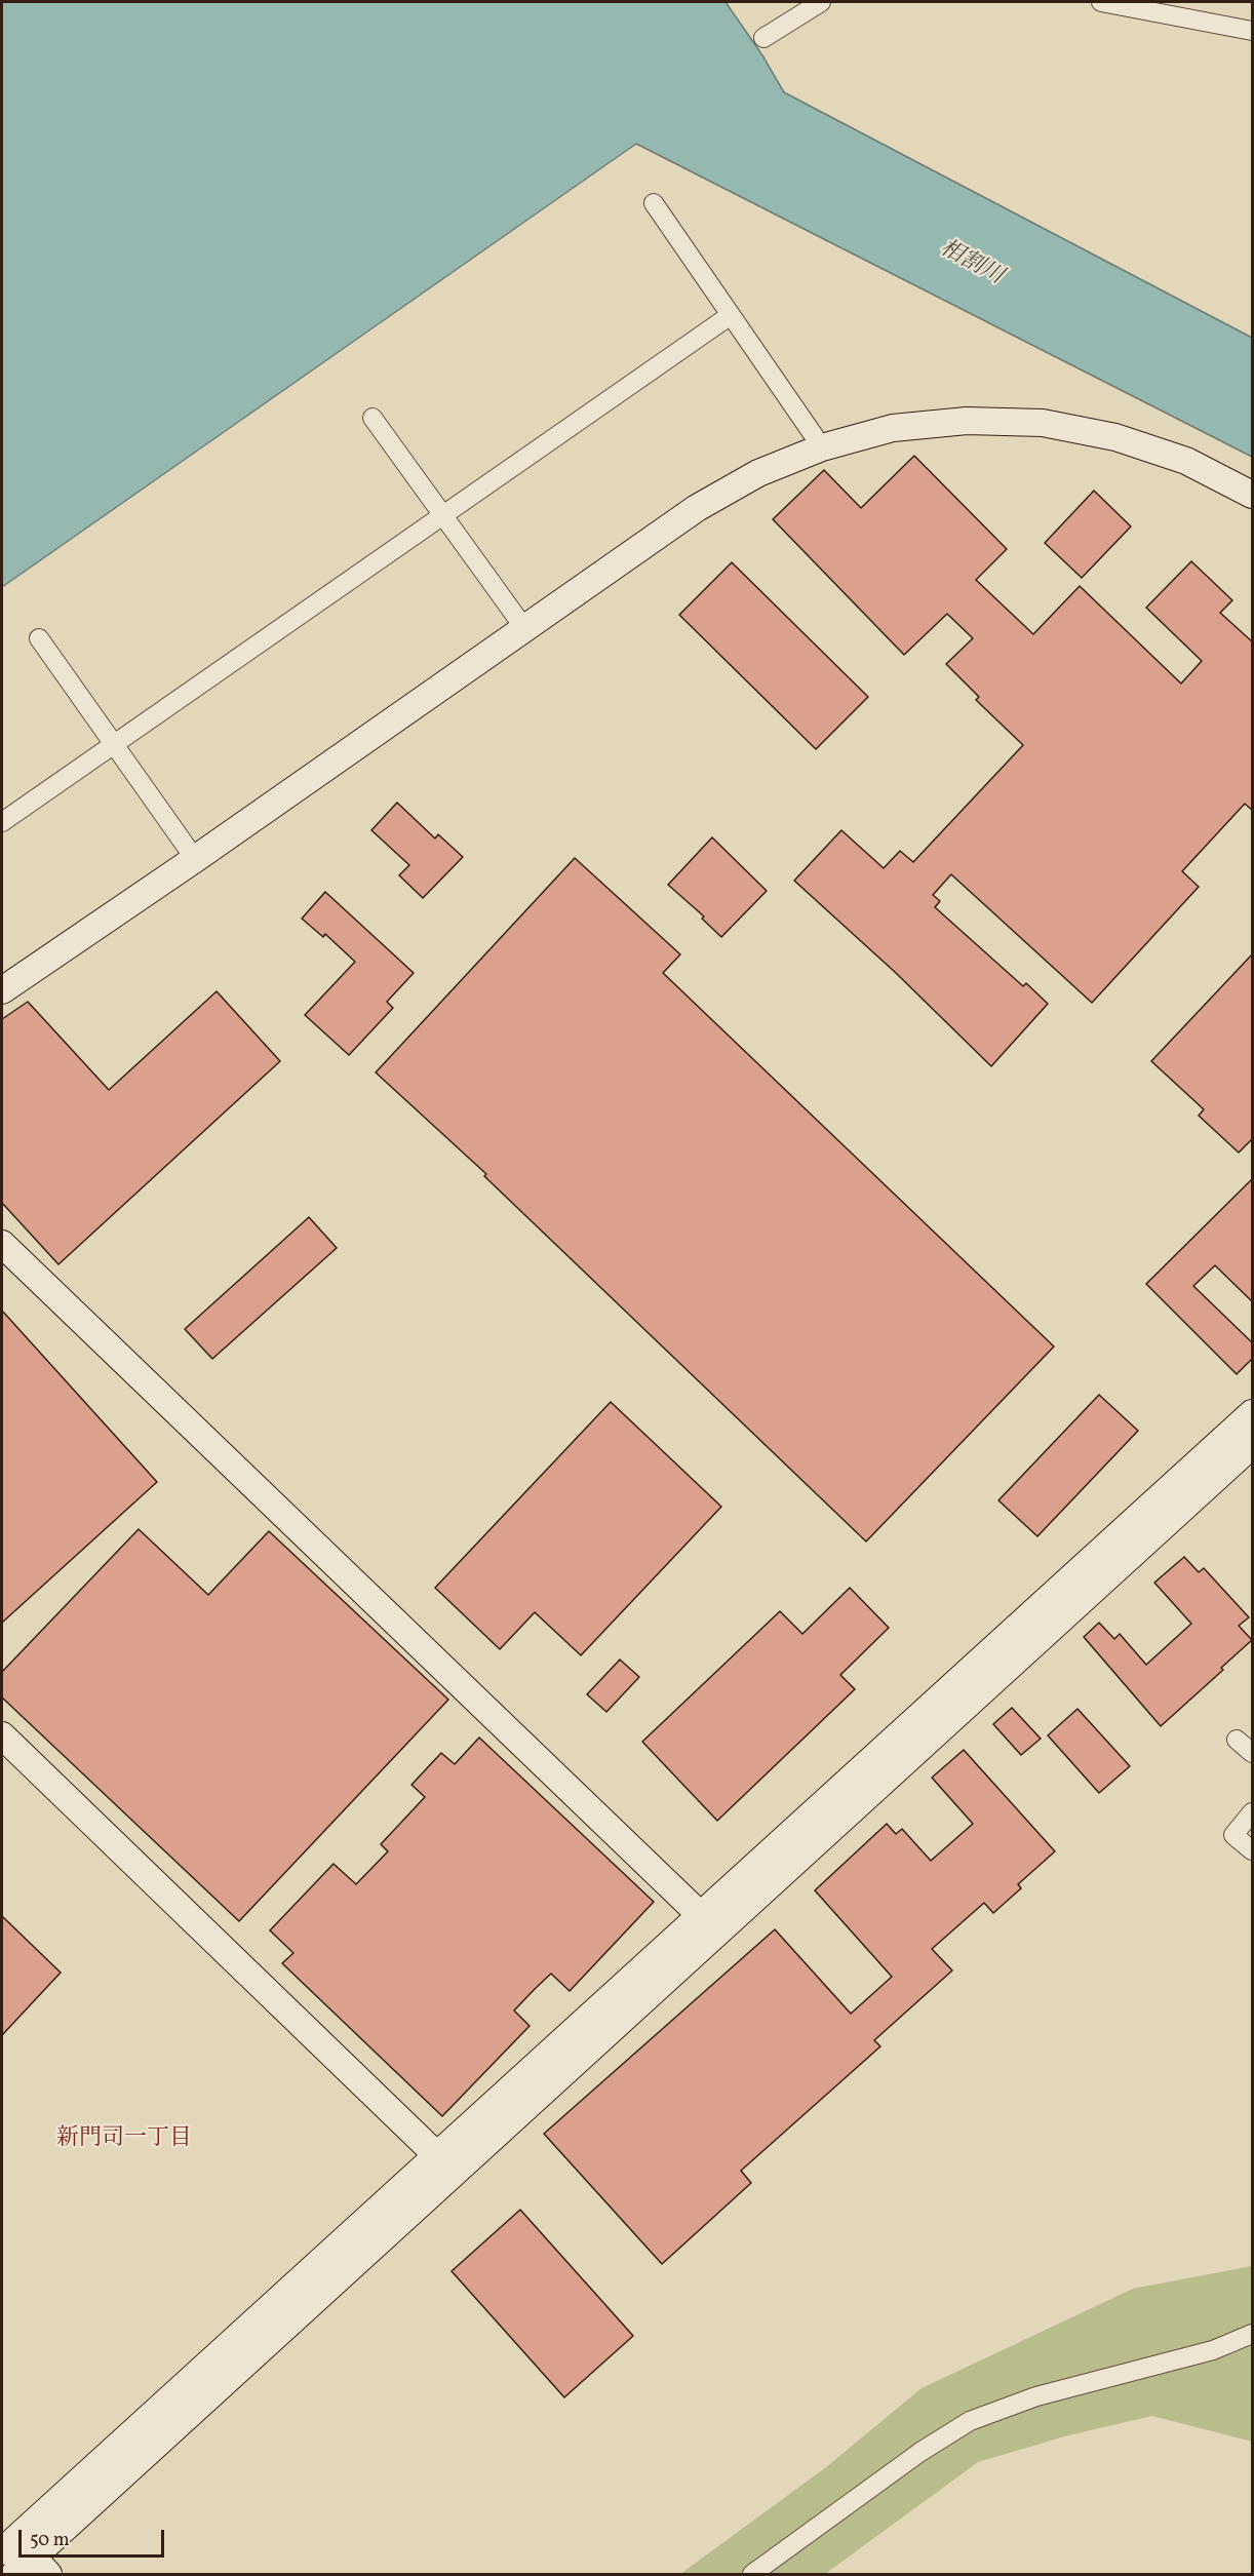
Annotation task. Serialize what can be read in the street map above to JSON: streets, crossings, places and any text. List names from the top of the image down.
{
  "districts": ["新門司一丁目"],
  "water": ["相割川"],
  "scale_bar": "50 m"
}
